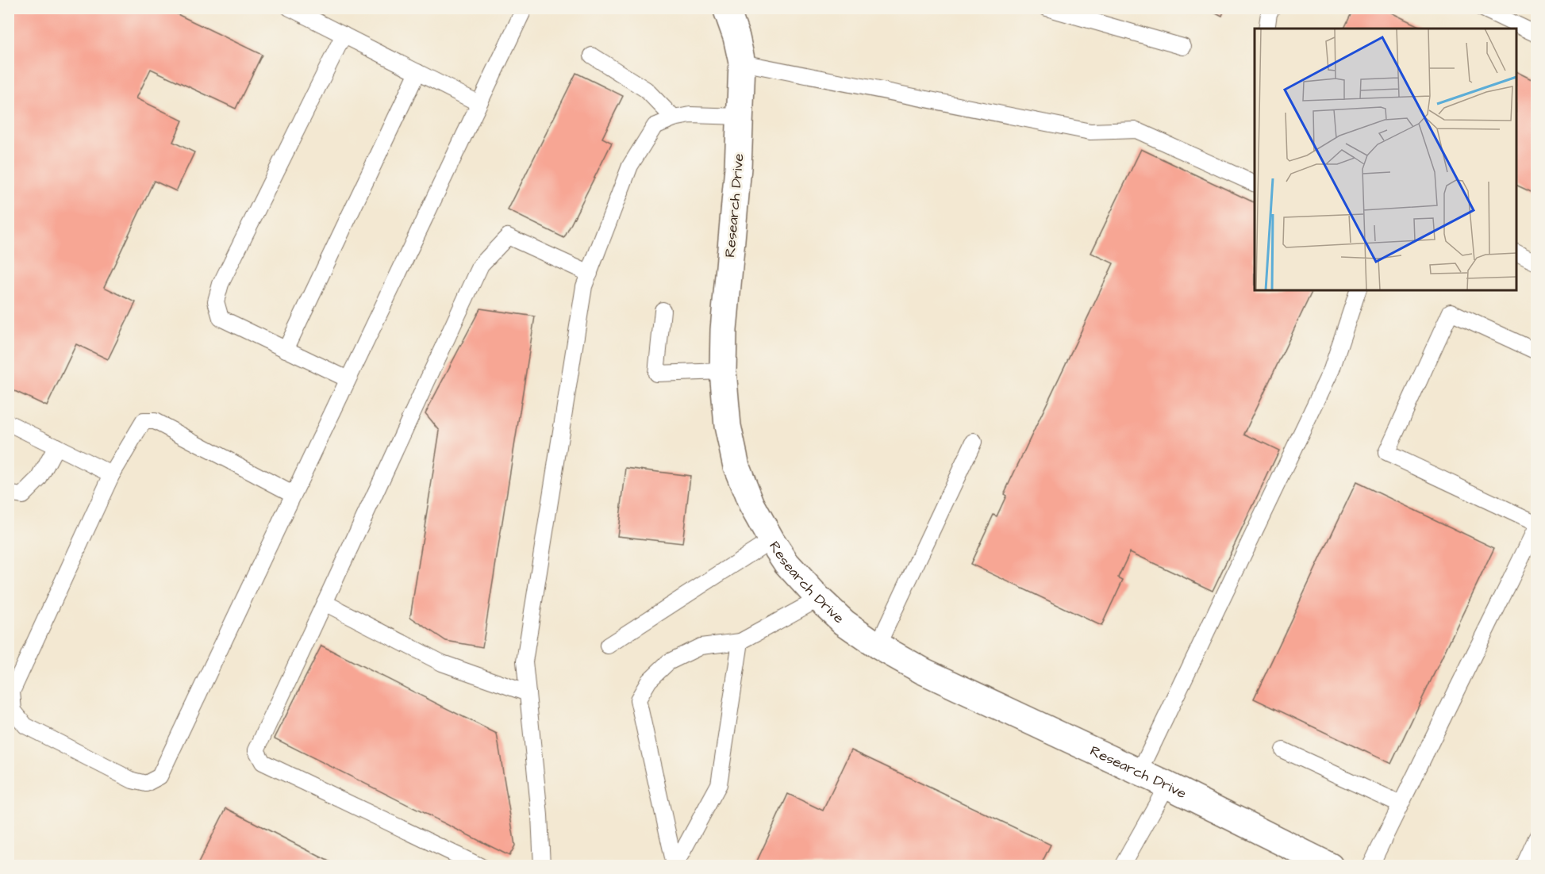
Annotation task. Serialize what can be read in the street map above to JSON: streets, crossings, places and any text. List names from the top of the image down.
{
  "streets": {
    "street": ["Research Drive"]
  }
}
